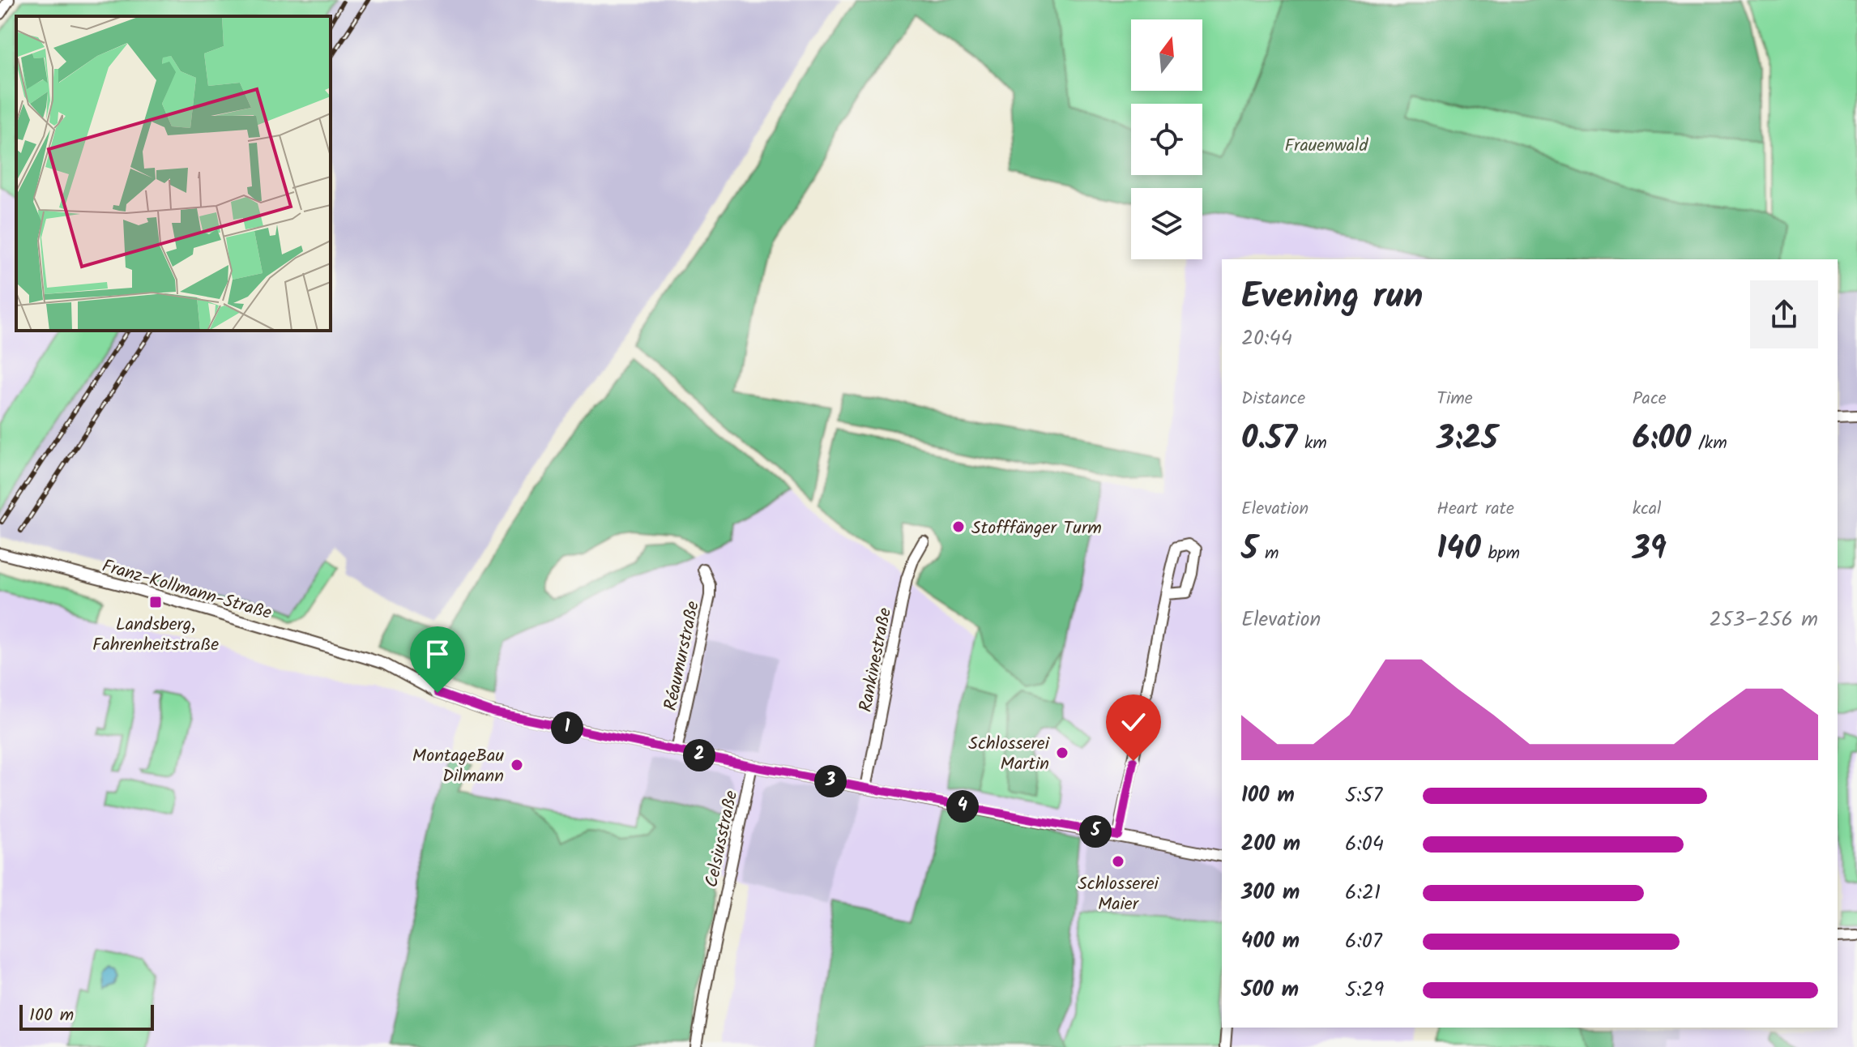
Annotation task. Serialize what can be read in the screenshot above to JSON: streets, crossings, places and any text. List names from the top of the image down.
{
  "streets": {
    "street": [
      "Franz-Kollmann-Straße",
      "Réaumurstraße",
      "Rankinestraße",
      "Celsiusstraße"
    ]
  },
  "crossings": [
    ["Franz-Kollmann-Straße", "Réaumurstraße"],
    ["Franz-Kollmann-Straße", "Celsiusstraße"]
  ],
  "parks": ["Frauenwald"],
  "places": {
    "other": [
      "Stofffänger Turm",
      "Schlosserei Martin",
      "MontageBau Dilmann",
      "Schlosserei Maier"
    ],
    "transit": ["Landsberg, Fahrenheitstraße"]
  },
  "scale_bar": "100 m",
  "north": "top",
  "page": {
    "heading": ["Evening run", "20:44"],
    "stats": [
      ["Distance", "0.57 km"],
      ["Time", "3:25"],
      ["Pace", "6:00 /km"],
      ["Elevation", "5 m"],
      ["Heart rate", "140 bpm"],
      ["kcal", "39"]
    ],
    "chart": ["Elevation", "253–256 m"],
    "pins": [
      "1",
      "2",
      "3",
      "4",
      "5"
    ],
    "list": [
      {
        "name": "100 m",
        "note": "5:57"
      },
      {
        "name": "200 m",
        "note": "6:04"
      },
      {
        "name": "300 m",
        "note": "6:21"
      },
      {
        "name": "400 m",
        "note": "6:07"
      },
      {
        "name": "500 m",
        "note": "5:29"
      }
    ],
    "scale": "100 m"
  }
}
